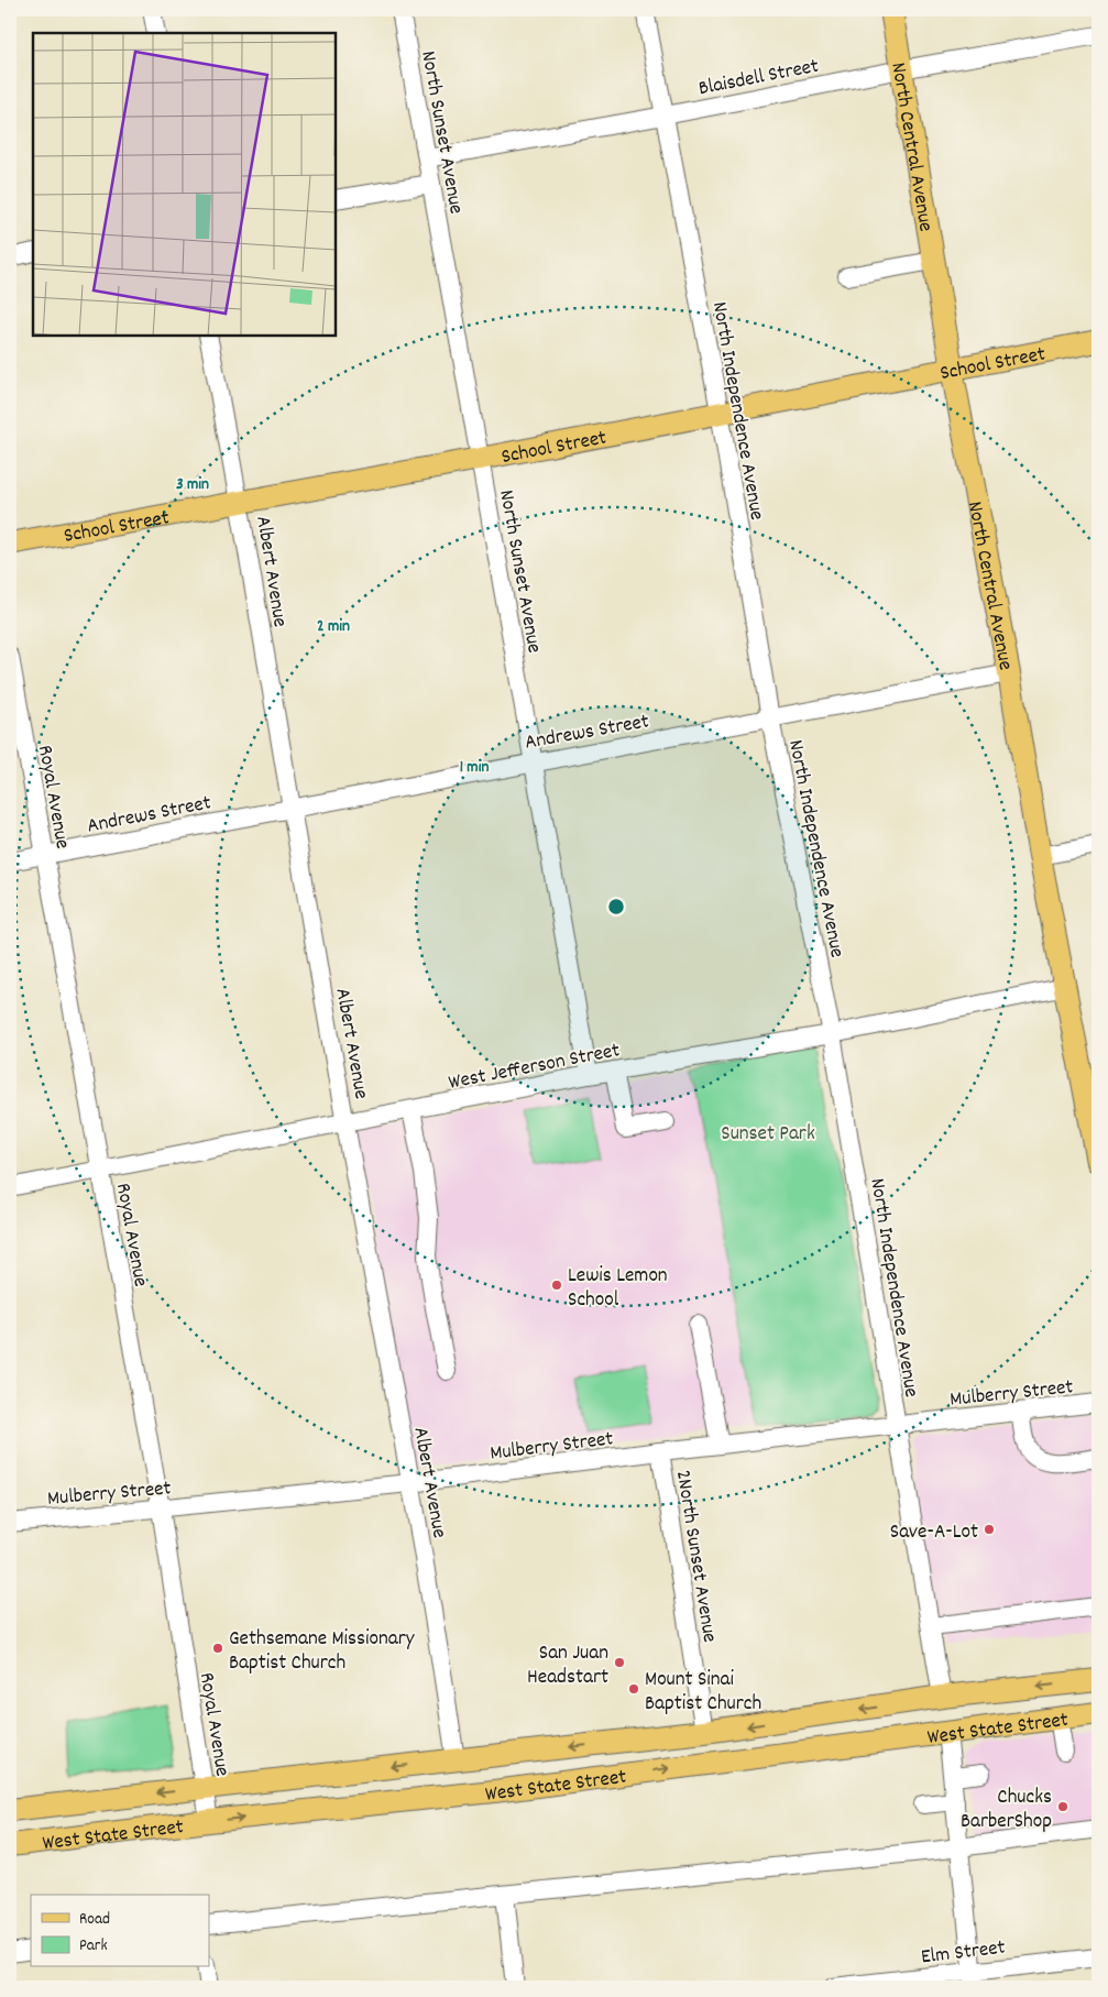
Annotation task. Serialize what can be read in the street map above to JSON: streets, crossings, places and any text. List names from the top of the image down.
{
  "streets": {
    "main road": ["North Central Avenue", "School Street", "West State Street"],
    "street": [
      "Blaisdell Street",
      "North Sunset Avenue",
      "North Independence Avenue",
      "Albert Avenue",
      "Andrews Street",
      "Royal Avenue",
      "West Jefferson Street",
      "Mulberry Street",
      "2North Sunset Avenue",
      "Elm Street"
    ]
  },
  "crossings": [
    ["Blaisdell Street", "North Sunset Avenue"],
    ["Blaisdell Street", "North Central Avenue"],
    ["Blaisdell Street", "North Independence Avenue"],
    ["North Sunset Avenue", "School Street"],
    ["North Sunset Avenue", "Andrews Street"],
    ["North Sunset Avenue", "West Jefferson Street"],
    ["North Central Avenue", "School Street"],
    ["North Central Avenue", "Andrews Street"],
    ["North Central Avenue", "West Jefferson Street"],
    ["School Street", "North Independence Avenue"],
    ["School Street", "Albert Avenue"],
    ["North Independence Avenue", "Andrews Street"],
    ["North Independence Avenue", "West Jefferson Street"],
    ["North Independence Avenue", "Mulberry Street"],
    ["North Independence Avenue", "West State Street"],
    ["Albert Avenue", "Andrews Street"],
    ["Albert Avenue", "West Jefferson Street"],
    ["Albert Avenue", "Mulberry Street"],
    ["Albert Avenue", "West State Street"],
    ["Andrews Street", "Royal Avenue"],
    ["Royal Avenue", "West Jefferson Street"],
    ["Royal Avenue", "Mulberry Street"],
    ["Royal Avenue", "West State Street"],
    ["Mulberry Street", "2North Sunset Avenue"],
    ["2North Sunset Avenue", "West State Street"]
  ],
  "parks": ["Sunset Park"],
  "places": [
    "Lewis Lemon School",
    "Save-A-Lot",
    "Gethsemane Missionary Baptist Church",
    "San Juan Headstart",
    "Mount Sinai Baptist Church",
    "Chucks BarberShop"
  ],
  "legend": ["Road", "Park"],
  "rings": ["3 min", "2 min", "1 min"]
}
